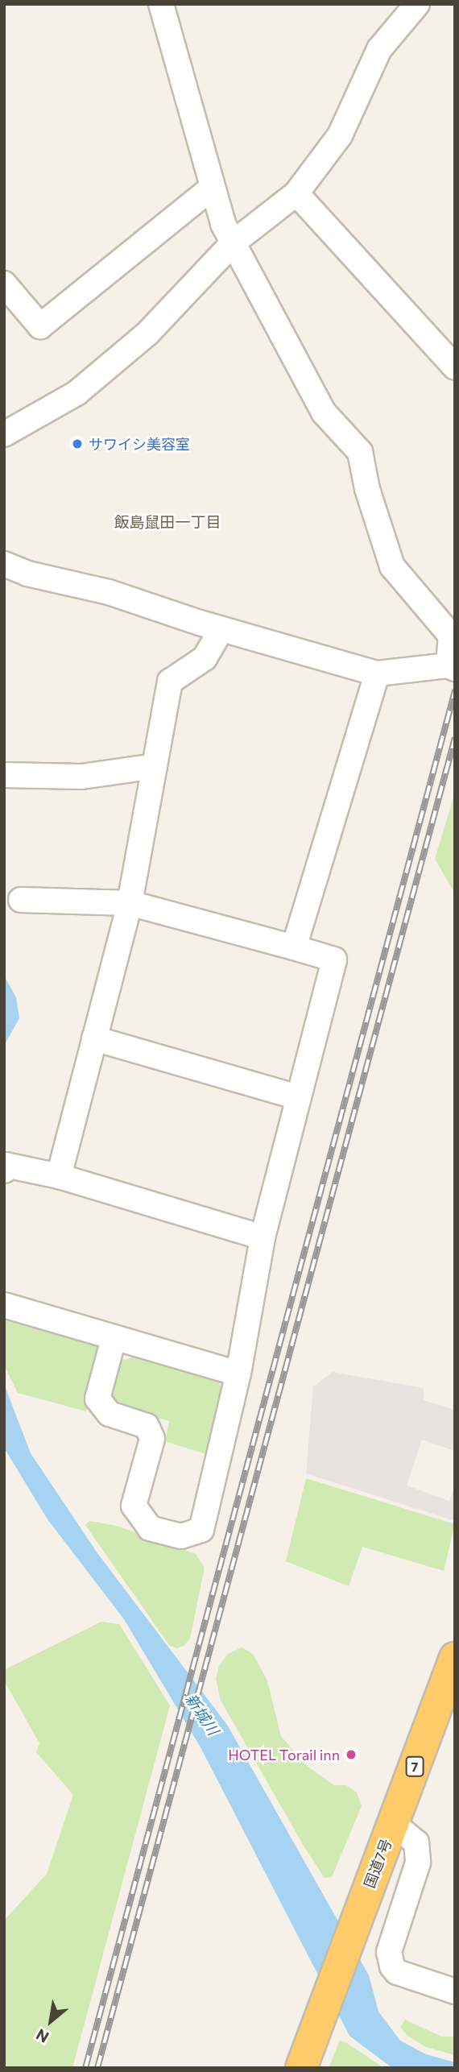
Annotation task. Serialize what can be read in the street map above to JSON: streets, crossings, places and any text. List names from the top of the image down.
{
  "streets": {
    "highway": ["7", "国道7号"]
  },
  "districts": ["飯島鼠田一丁目"],
  "water": ["新城川"],
  "places": ["サワイシ美容室", "HOTEL Torail inn"],
  "north": "bottom left"
}
